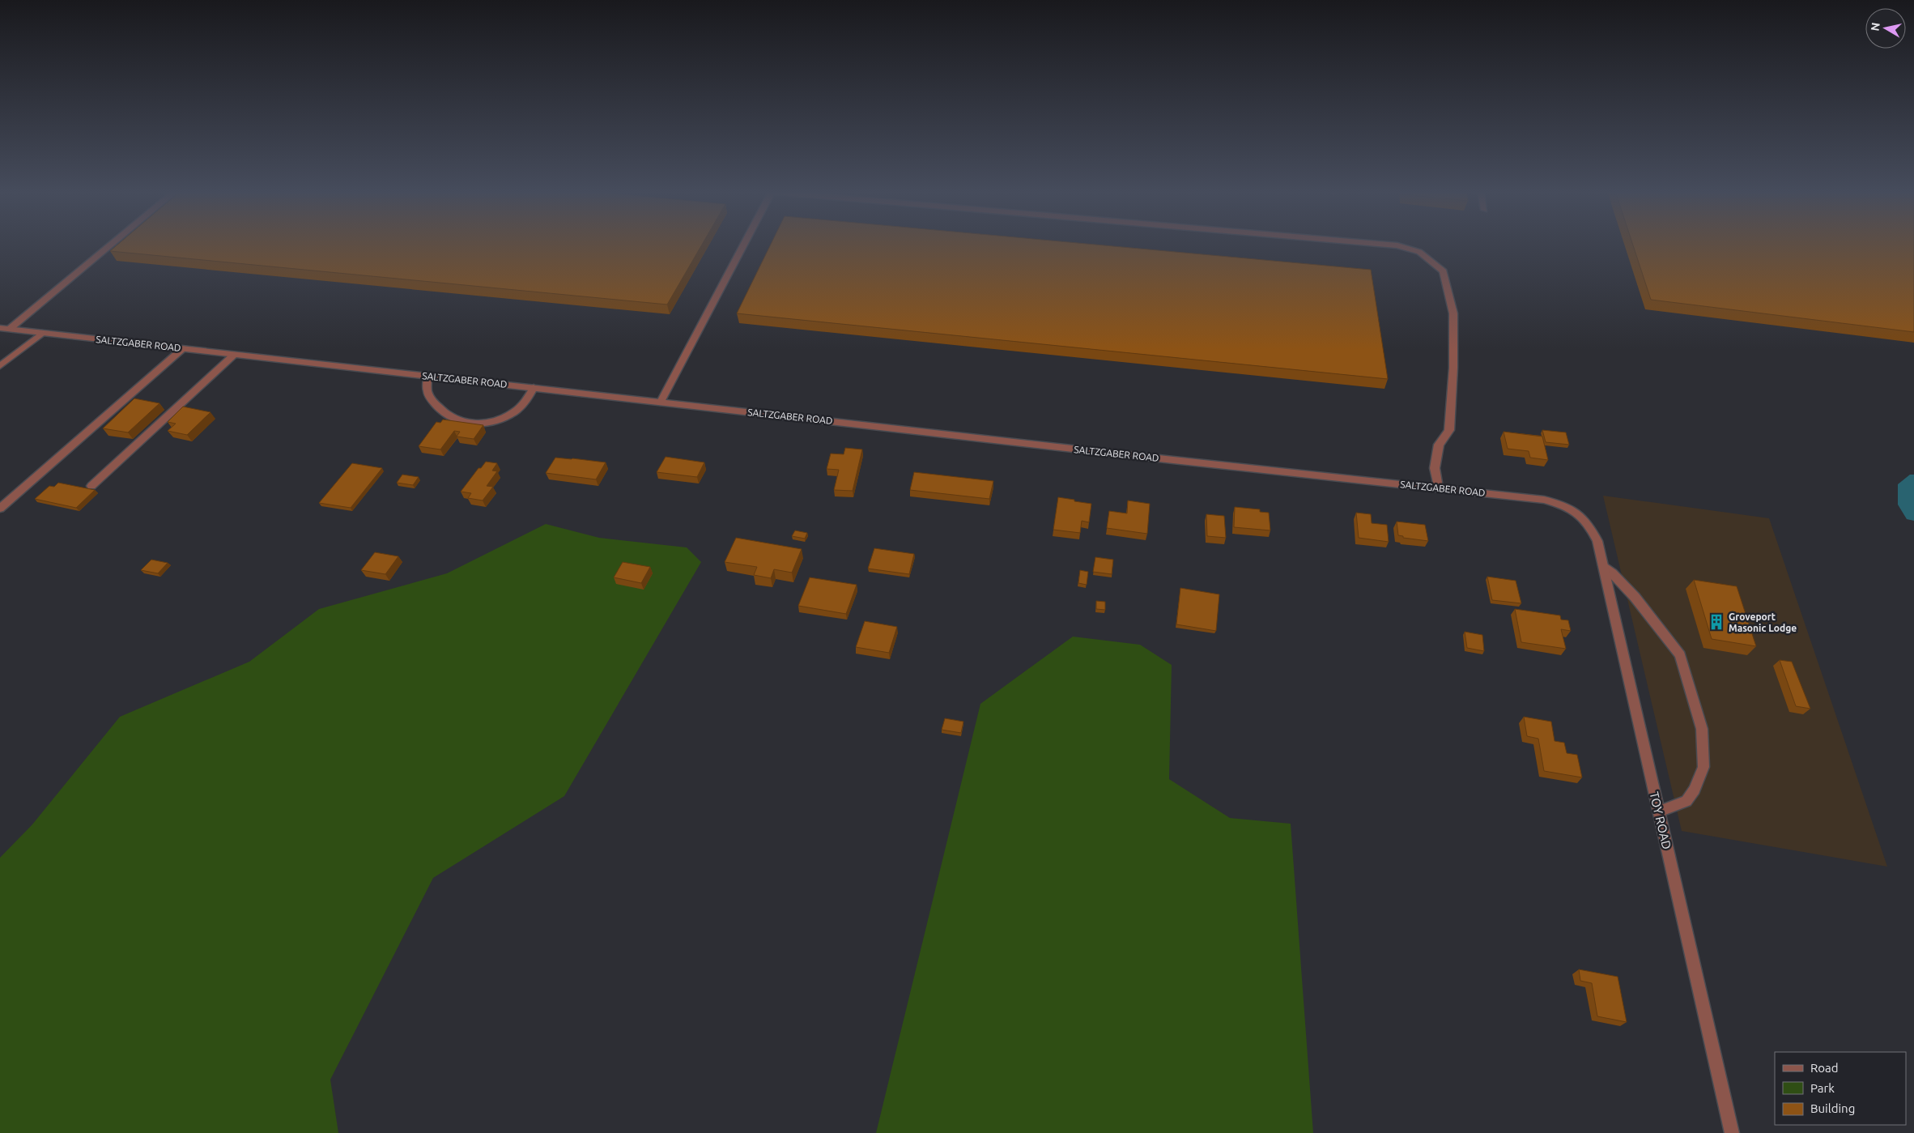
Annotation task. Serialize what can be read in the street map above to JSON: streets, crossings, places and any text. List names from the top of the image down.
{
  "streets": {
    "street": ["SALTZGABER ROAD", "TOY ROAD"]
  },
  "crossings": [
    ["SALTZGABER ROAD", "TOY ROAD"]
  ],
  "places": {
    "building": ["Groveport Masonic Lodge"]
  },
  "legend": ["Road", "Park", "Building"],
  "north": "left"
}
